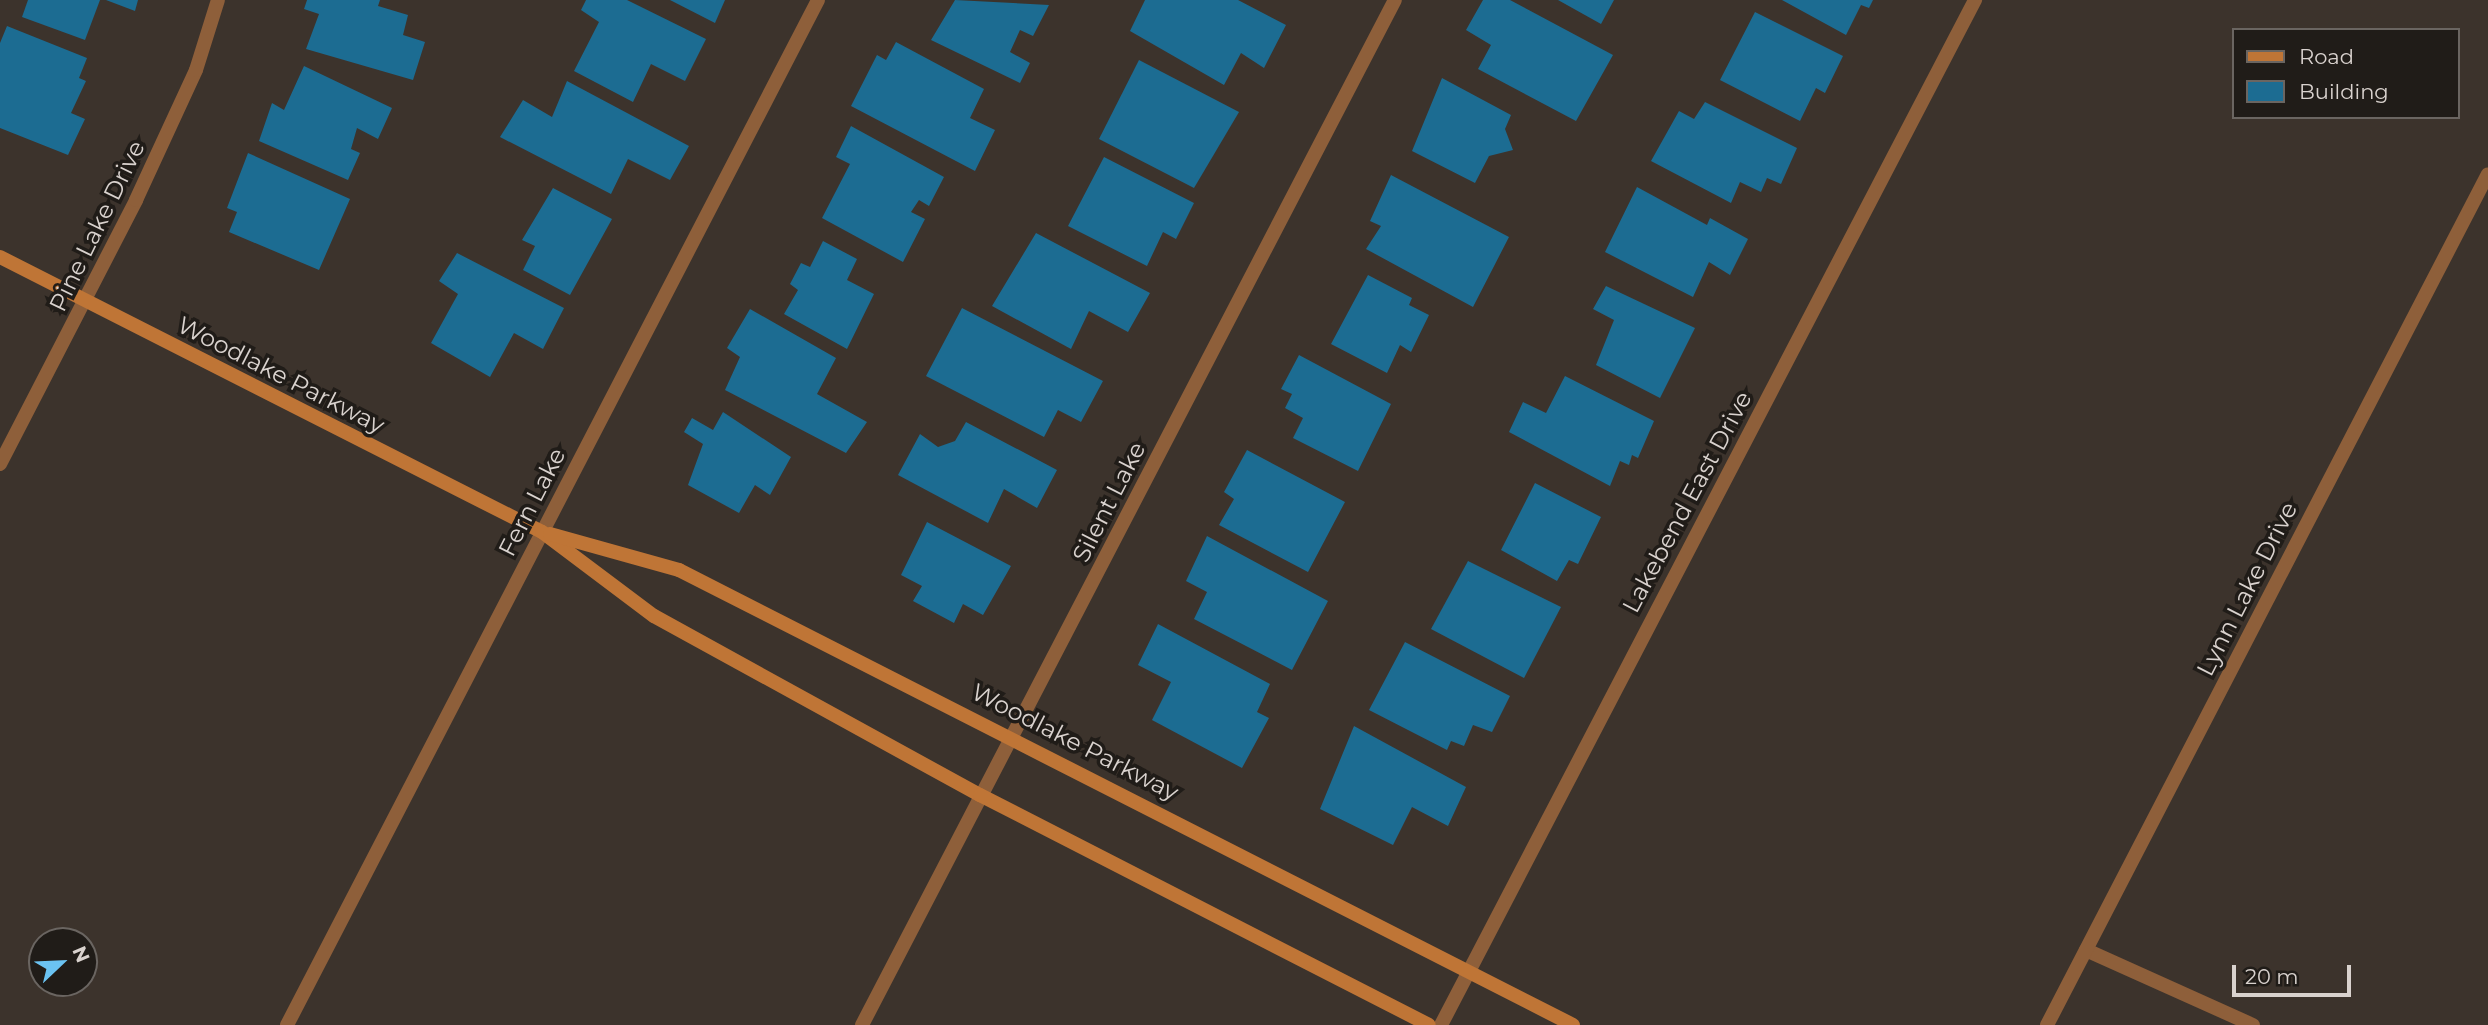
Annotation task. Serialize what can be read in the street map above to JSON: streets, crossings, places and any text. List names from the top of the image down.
{
  "streets": {
    "street": [
      "Pine Lake Drive",
      "Woodlake Parkway",
      "Fern Lake",
      "Silent Lake",
      "Lakebend East Drive",
      "Lynn Lake Drive"
    ]
  },
  "crossings": [
    ["Pine Lake Drive", "Woodlake Parkway"],
    ["Woodlake Parkway", "Fern Lake"],
    ["Woodlake Parkway", "Silent Lake"],
    ["Woodlake Parkway", "Lakebend East Drive"]
  ],
  "legend": ["Road", "Building"],
  "scale_bar": "20 m",
  "north": "top right"
}
